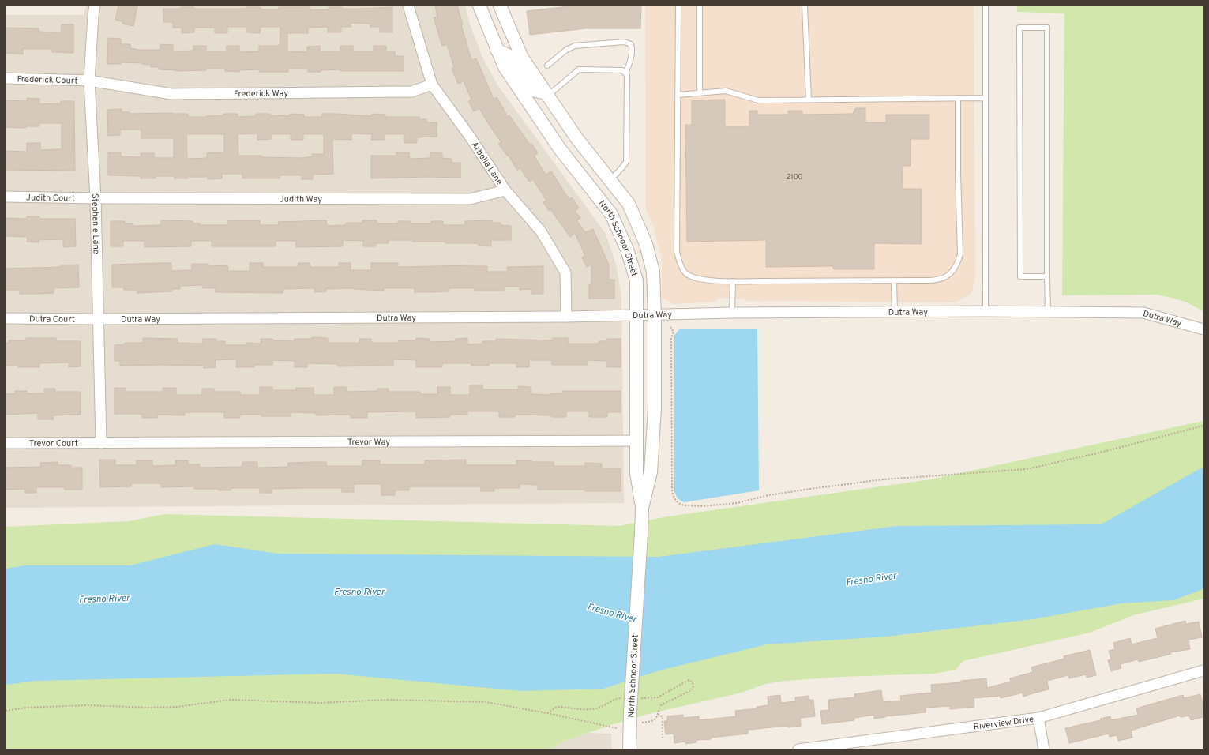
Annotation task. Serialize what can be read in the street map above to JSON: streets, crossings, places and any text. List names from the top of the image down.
{
  "streets": {
    "street": [
      "Frederick Court",
      "Frederick Way",
      "Arbella Lane",
      "Judith Court",
      "Judith Way",
      "Stephanie Lane",
      "North Schnoor Street",
      "Dutra Way",
      "Dutra Court",
      "Trevor Way",
      "Trevor Court",
      "Riverview Drive"
    ]
  },
  "crossings": [
    ["Frederick Court", "Frederick Way"],
    ["Frederick Court", "Stephanie Lane"],
    ["Frederick Way", "Arbella Lane"],
    ["Frederick Way", "Stephanie Lane"],
    ["Arbella Lane", "Judith Way"],
    ["Arbella Lane", "Dutra Way"],
    ["Judith Court", "Judith Way"],
    ["Judith Court", "Stephanie Lane"],
    ["Judith Way", "Stephanie Lane"],
    ["Stephanie Lane", "Dutra Way"],
    ["Stephanie Lane", "Dutra Court"],
    ["Stephanie Lane", "Trevor Way"],
    ["Stephanie Lane", "Trevor Court"],
    ["North Schnoor Street", "Dutra Way"],
    ["North Schnoor Street", "Trevor Way"],
    ["Dutra Way", "Dutra Court"],
    ["Trevor Way", "Trevor Court"]
  ],
  "water": ["Fresno River"],
  "house_numbers": ["2100"]
}
